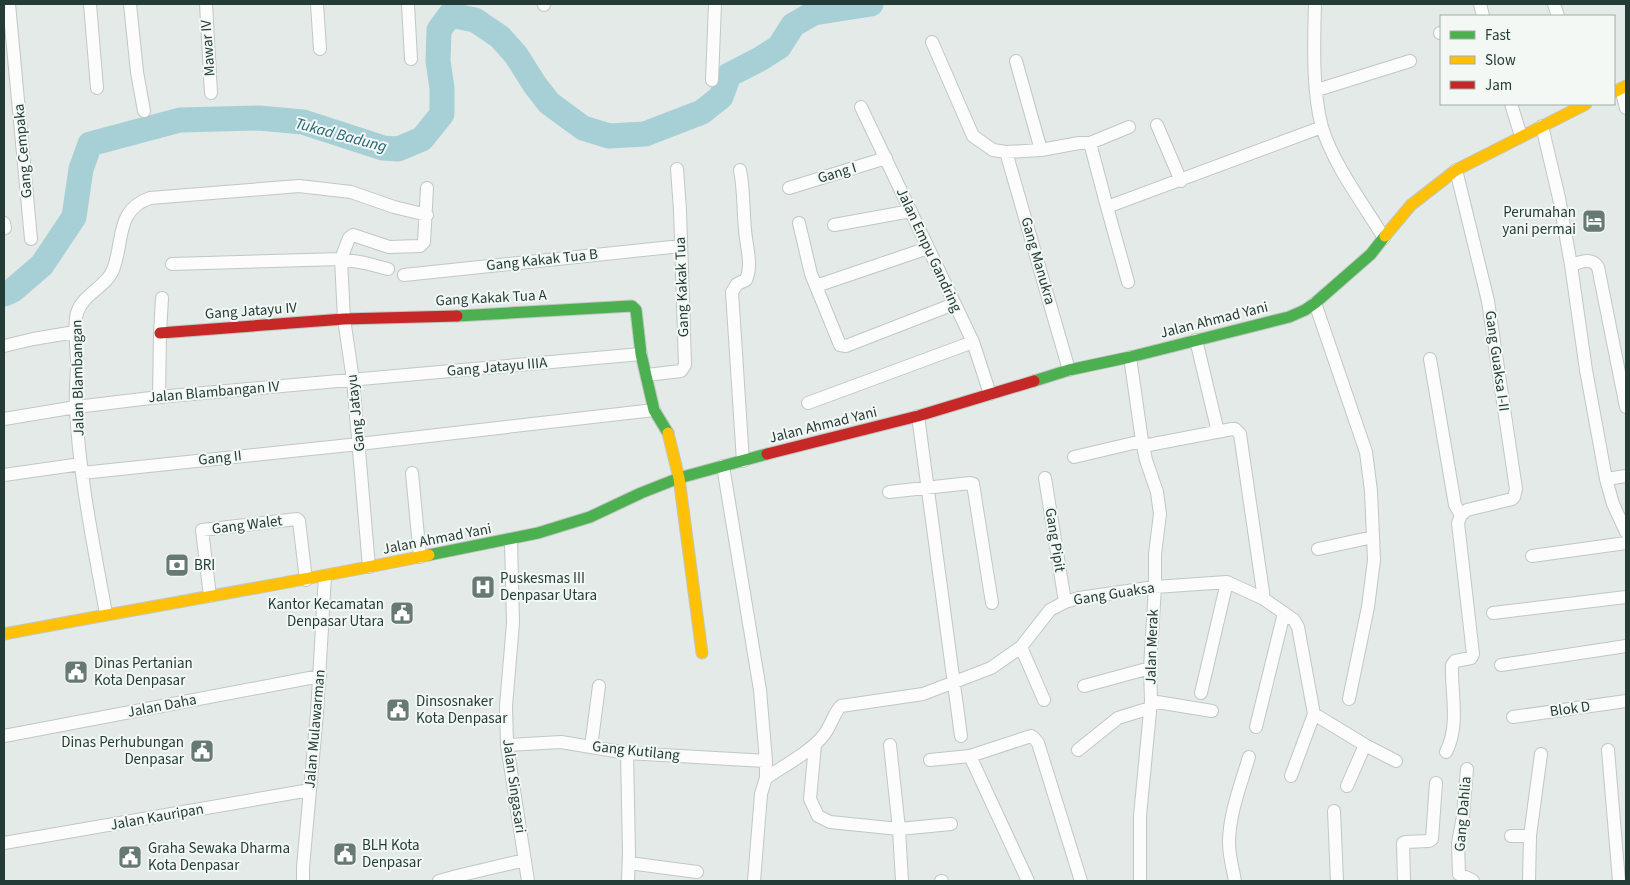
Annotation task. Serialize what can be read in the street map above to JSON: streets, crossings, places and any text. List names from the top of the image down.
{
  "streets": {
    "main road": ["Gang Kakak Tua A", "Gang Jatayu IV", "Jalan Ahmad Yani"],
    "street": [
      "Mawar IV",
      "Gang Cempaka",
      "Gang I",
      "Jalan Empu Gandring",
      "Gang Kakak Tua B",
      "Gang Manukra",
      "Gang Kakak Tua",
      "Gang Guaksa I-II",
      "Gang Jatayu IIIA",
      "Jalan Blambangan",
      "Jalan Blambangan IV",
      "Gang Jatayu",
      "Gang II",
      "Gang Walet",
      "Gang Pipit",
      "Gang Guaksa",
      "Jalan Merak",
      "Jalan Daha",
      "Blok D",
      "Jalan Mulawarman",
      "Gang Kutilang",
      "Jalan Singasari",
      "Gang Dahlia",
      "Jalan Kauripan"
    ]
  },
  "crossings": [
    ["Gang I", "Jalan Empu Gandring"],
    ["Jalan Empu Gandring", "Jalan Ahmad Yani"],
    ["Gang Kakak Tua B", "Gang Kakak Tua"],
    ["Gang Manukra", "Jalan Ahmad Yani"],
    ["Gang Kakak Tua A", "Gang Jatayu IV"],
    ["Gang Kakak Tua A", "Gang Jatayu IIIA"],
    ["Gang Kakak Tua A", "Gang Jatayu"],
    ["Gang Jatayu IV", "Gang Jatayu"],
    ["Jalan Ahmad Yani", "Gang Guaksa I-II"],
    ["Jalan Ahmad Yani", "Jalan Blambangan"],
    ["Jalan Ahmad Yani", "Gang Jatayu"],
    ["Jalan Ahmad Yani", "Gang Walet"],
    ["Jalan Ahmad Yani", "Jalan Merak"],
    ["Jalan Ahmad Yani", "Jalan Mulawarman"],
    ["Jalan Ahmad Yani", "Jalan Singasari"],
    ["Gang Jatayu IIIA", "Jalan Blambangan IV"],
    ["Gang Jatayu IIIA", "Gang Jatayu"],
    ["Jalan Blambangan", "Jalan Blambangan IV"],
    ["Jalan Blambangan", "Gang II"],
    ["Jalan Blambangan IV", "Gang Jatayu"],
    ["Gang Jatayu", "Gang II"],
    ["Gang Pipit", "Gang Guaksa"],
    ["Gang Guaksa", "Jalan Merak"],
    ["Jalan Daha", "Jalan Mulawarman"],
    ["Jalan Mulawarman", "Jalan Kauripan"],
    ["Gang Kutilang", "Jalan Singasari"]
  ],
  "water": ["Tukad Badung"],
  "places": {
    "hotel": ["Perumahan yani permai"],
    "bank": ["BRI"],
    "hospital": ["Puskesmas III Denpasar Utara"],
    "public building": [
      "Kantor Kecamatan Denpasar Utara",
      "Dinas Pertanian Kota Denpasar",
      "Dinsosnaker Kota Denpasar",
      "Dinas Perhubungan Denpasar",
      "BLH Kota Denpasar",
      "Graha Sewaka Dharma Kota Denpasar"
    ]
  },
  "legend": ["Fast", "Slow", "Jam"]
}
